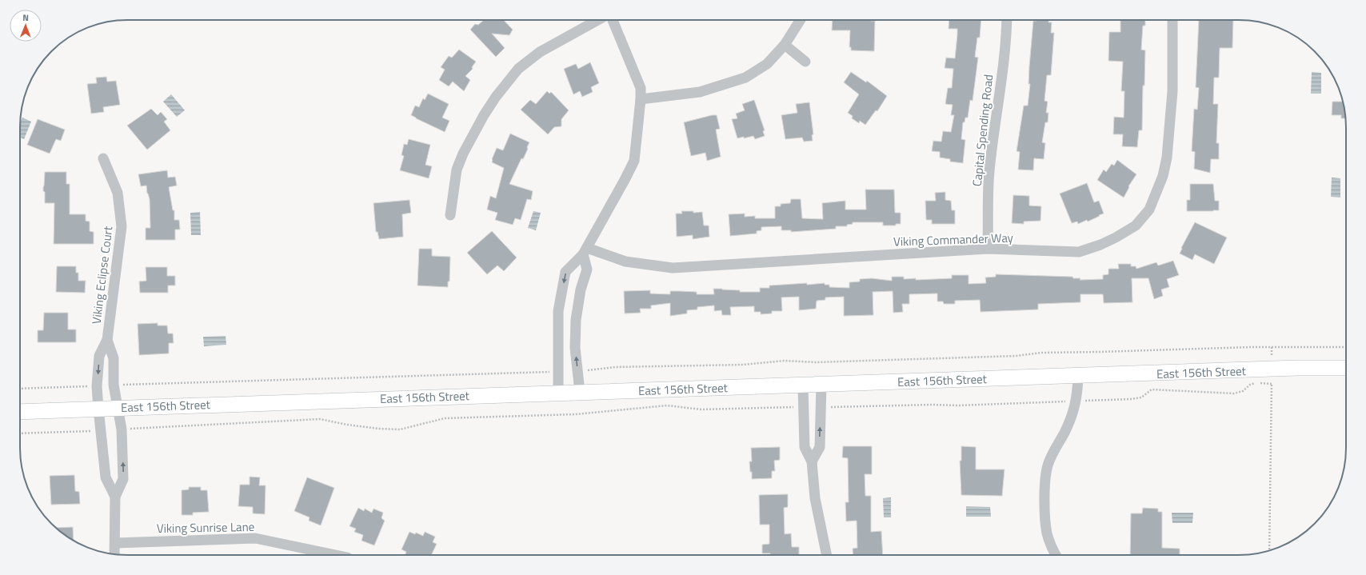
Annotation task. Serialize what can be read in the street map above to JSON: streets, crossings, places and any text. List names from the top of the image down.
{
  "streets": {
    "street": [
      "Capital Spending Road",
      "Viking Commander Way",
      "Viking Eclipse Court",
      "East 156th Street",
      "Viking Sunrise Lane"
    ]
  },
  "crossings": [
    ["Capital Spending Road", "Viking Commander Way"],
    ["Viking Eclipse Court", "East 156th Street"]
  ],
  "north": "top"
}
